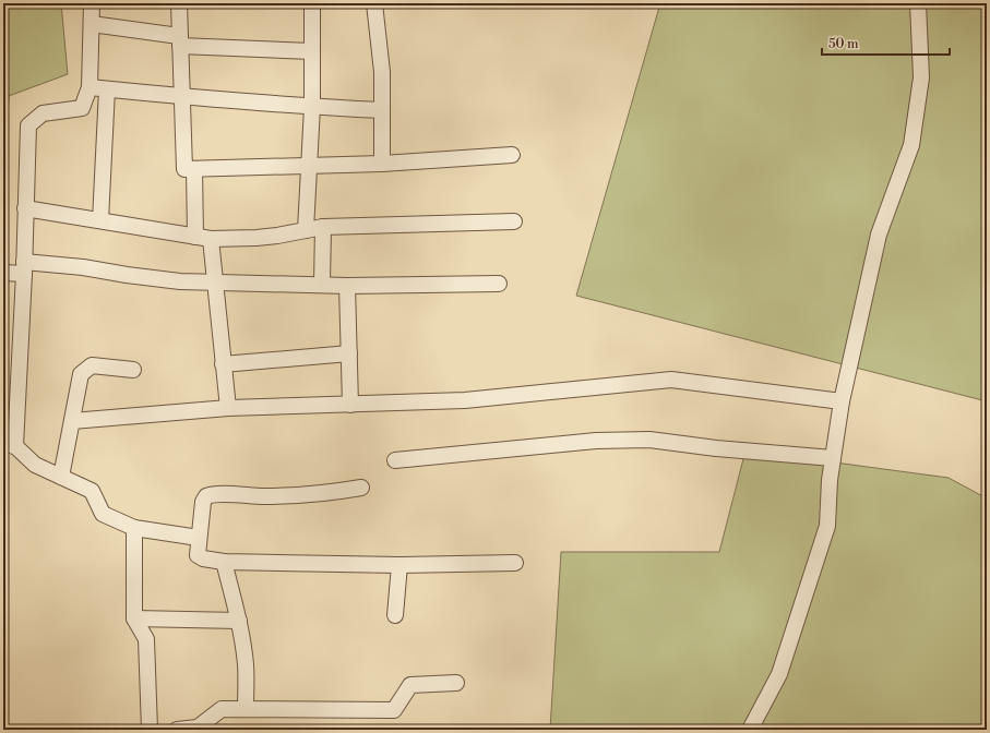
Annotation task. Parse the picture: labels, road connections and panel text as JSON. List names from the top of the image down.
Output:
{
  "scale_bar": "50 m"
}
